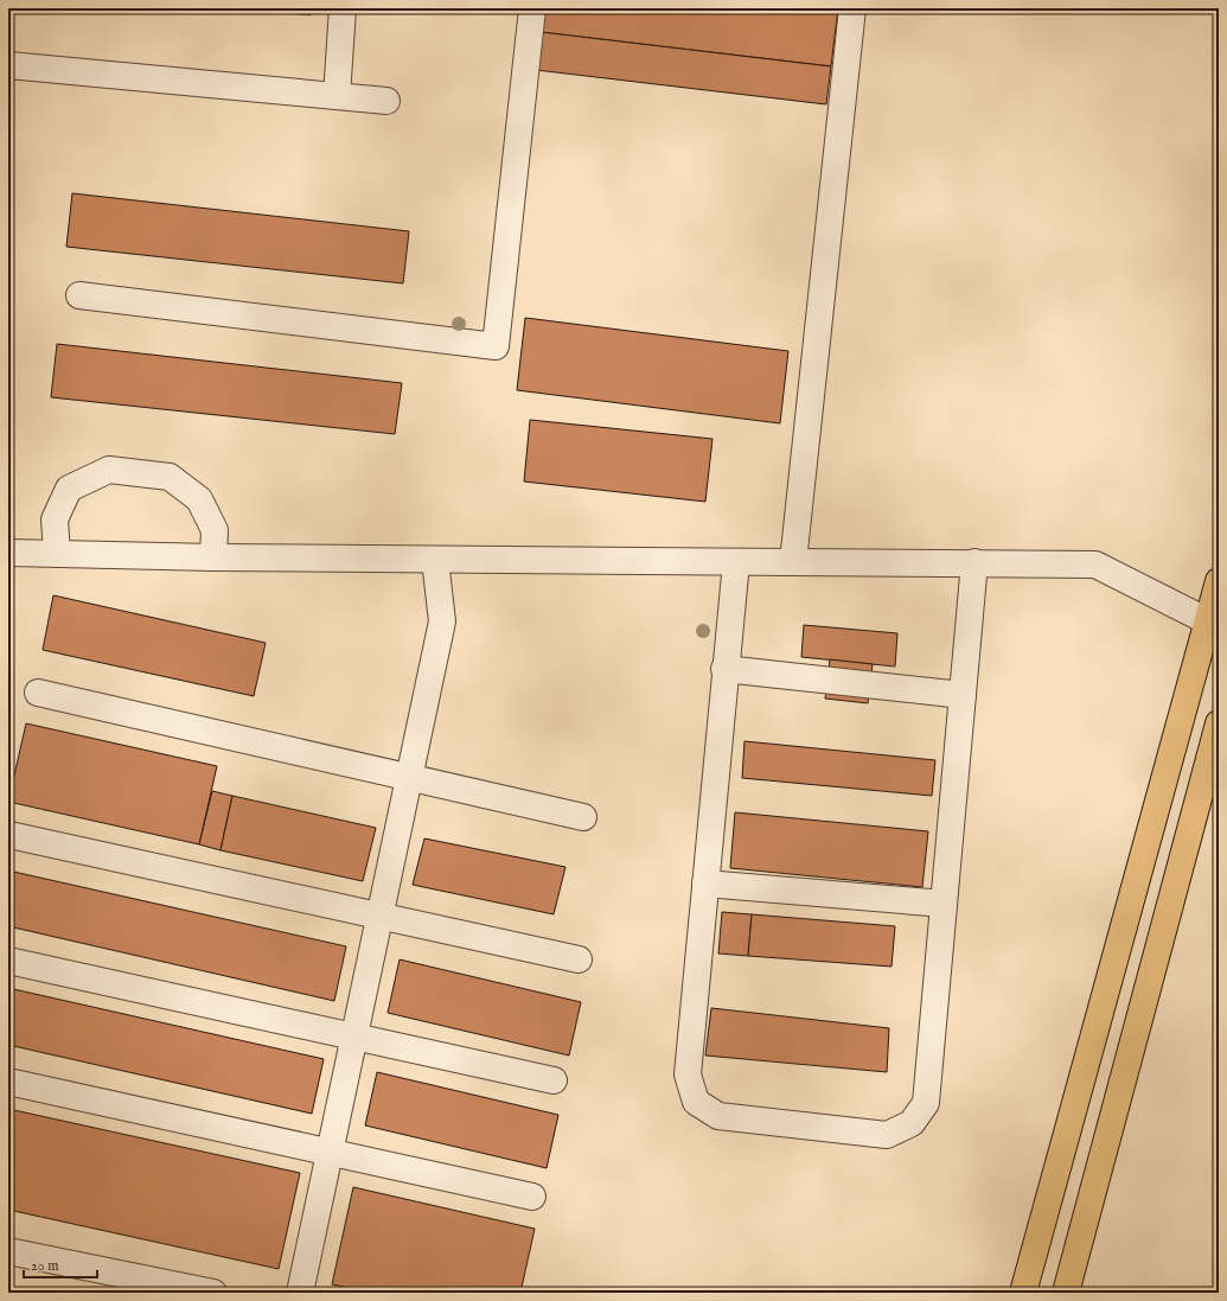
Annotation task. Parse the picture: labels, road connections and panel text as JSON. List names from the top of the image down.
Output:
{
  "scale_bar": "20 m"
}
